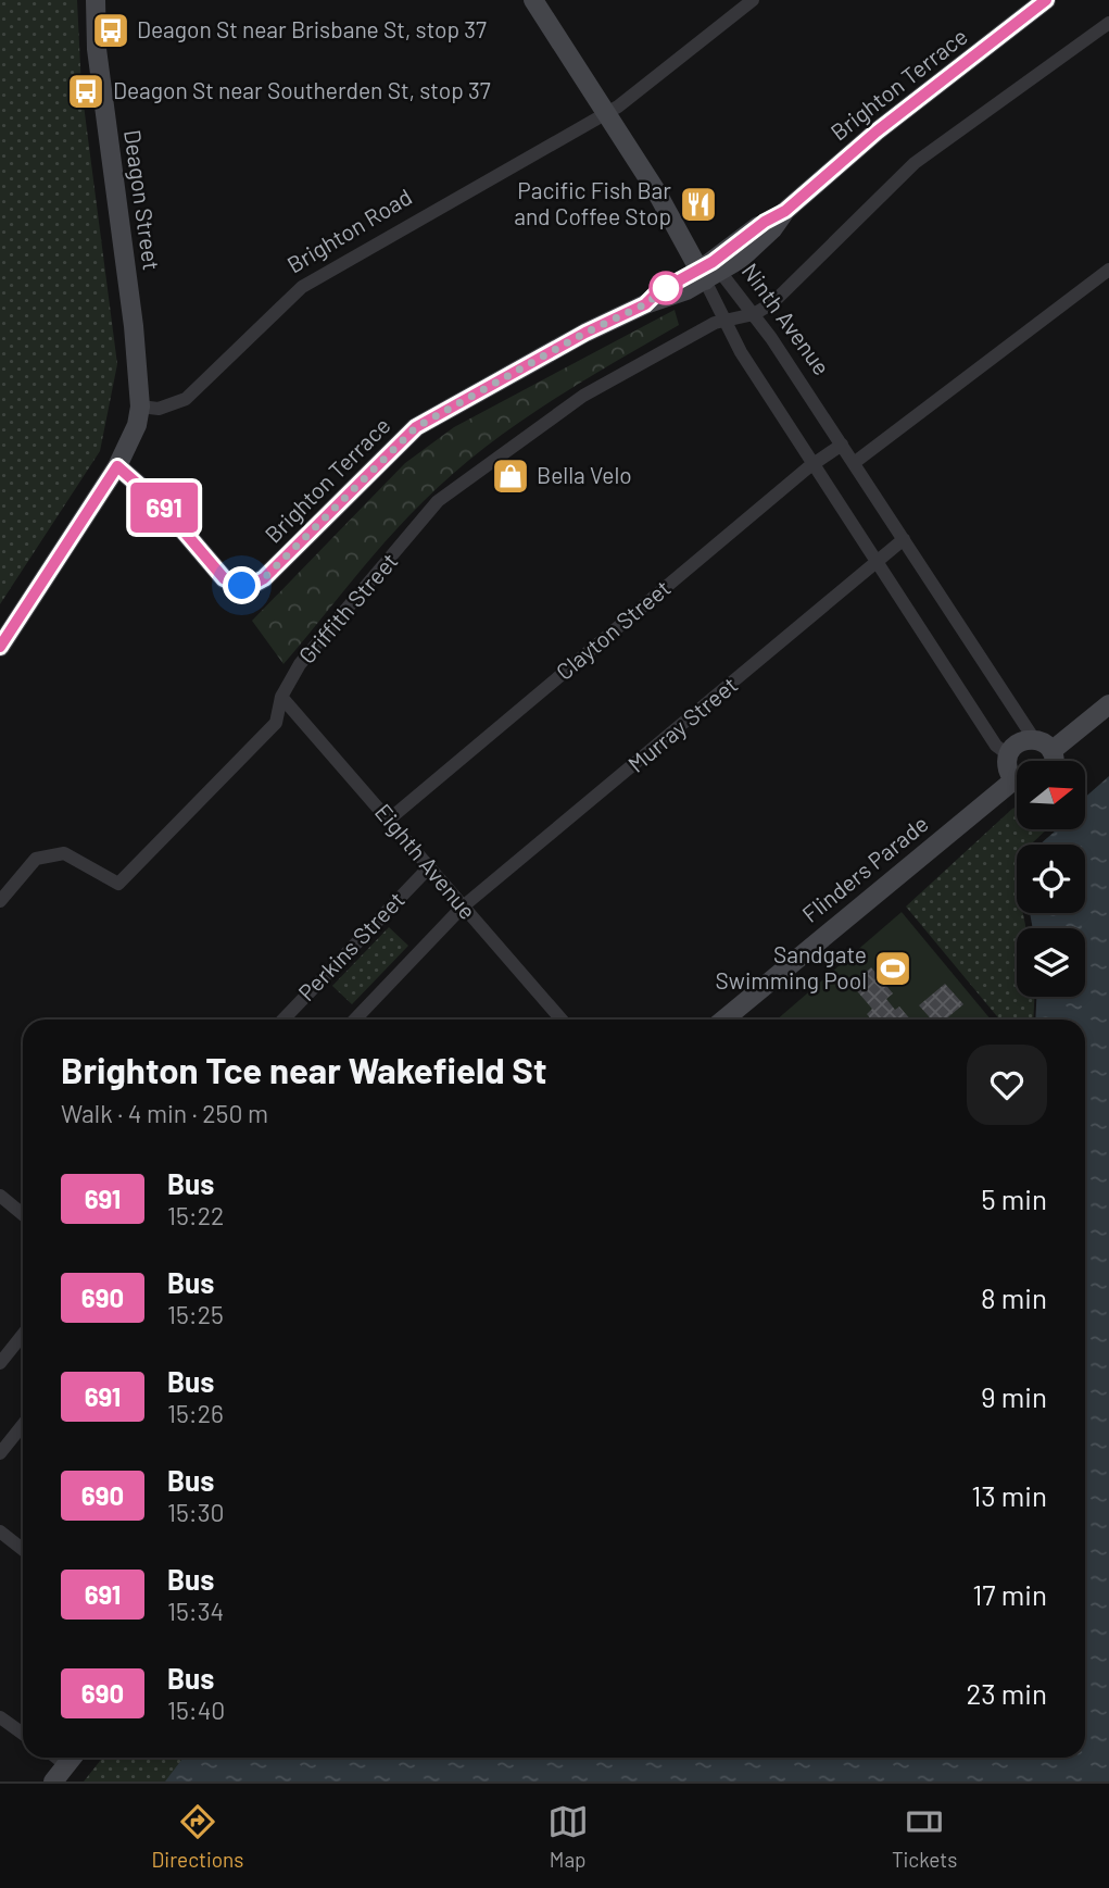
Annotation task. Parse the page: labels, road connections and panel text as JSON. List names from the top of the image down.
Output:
{
  "streets": {
    "main road": [
      "Brighton Terrace",
      "Deagon Street",
      "Ninth Avenue",
      "Flinders Parade"
    ],
    "street": [
      "Brighton Road",
      "Griffith Street",
      "Clayton Street",
      "Murray Street",
      "Eighth Avenue",
      "Perkins Street"
    ]
  },
  "crossings": [
    ["Brighton Terrace", "Ninth Avenue"],
    ["Deagon Street", "Brighton Road"],
    ["Brighton Road", "Ninth Avenue"],
    ["Ninth Avenue", "Griffith Street"],
    ["Ninth Avenue", "Clayton Street"],
    ["Ninth Avenue", "Murray Street"],
    ["Ninth Avenue", "Flinders Parade"],
    ["Griffith Street", "Eighth Avenue"],
    ["Clayton Street", "Eighth Avenue"],
    ["Murray Street", "Eighth Avenue"],
    ["Eighth Avenue", "Perkins Street"]
  ],
  "places": {
    "bus stop": ["Deagon St near Brisbane St, stop 37", "Deagon St near Southerden St, stop 37"],
    "restaurant": ["Pacific Fish Bar and Coffee Stop"],
    "shop": ["Bella Velo"],
    "sports": ["Sandgate Swimming Pool"]
  },
  "lines": ["bus line 691"],
  "north": "right",
  "page": {
    "on_map": "691",
    "heading": ["Brighton Tce near Wakefield St", "Walk · 4 min · 250 m"],
    "list": [
      {
        "mark": "691",
        "name": "Bus",
        "note": "15:22",
        "value": "5 min"
      },
      {
        "mark": "690",
        "name": "Bus",
        "note": "15:25",
        "value": "8 min"
      },
      {
        "mark": "691",
        "name": "Bus",
        "note": "15:26",
        "value": "9 min"
      },
      {
        "mark": "690",
        "name": "Bus",
        "note": "15:30",
        "value": "13 min"
      },
      {
        "mark": "691",
        "name": "Bus",
        "note": "15:34",
        "value": "17 min"
      },
      {
        "mark": "690",
        "name": "Bus",
        "note": "15:40",
        "value": "23 min"
      }
    ],
    "tabs": ["Directions", "Map", "Tickets"]
  }
}
